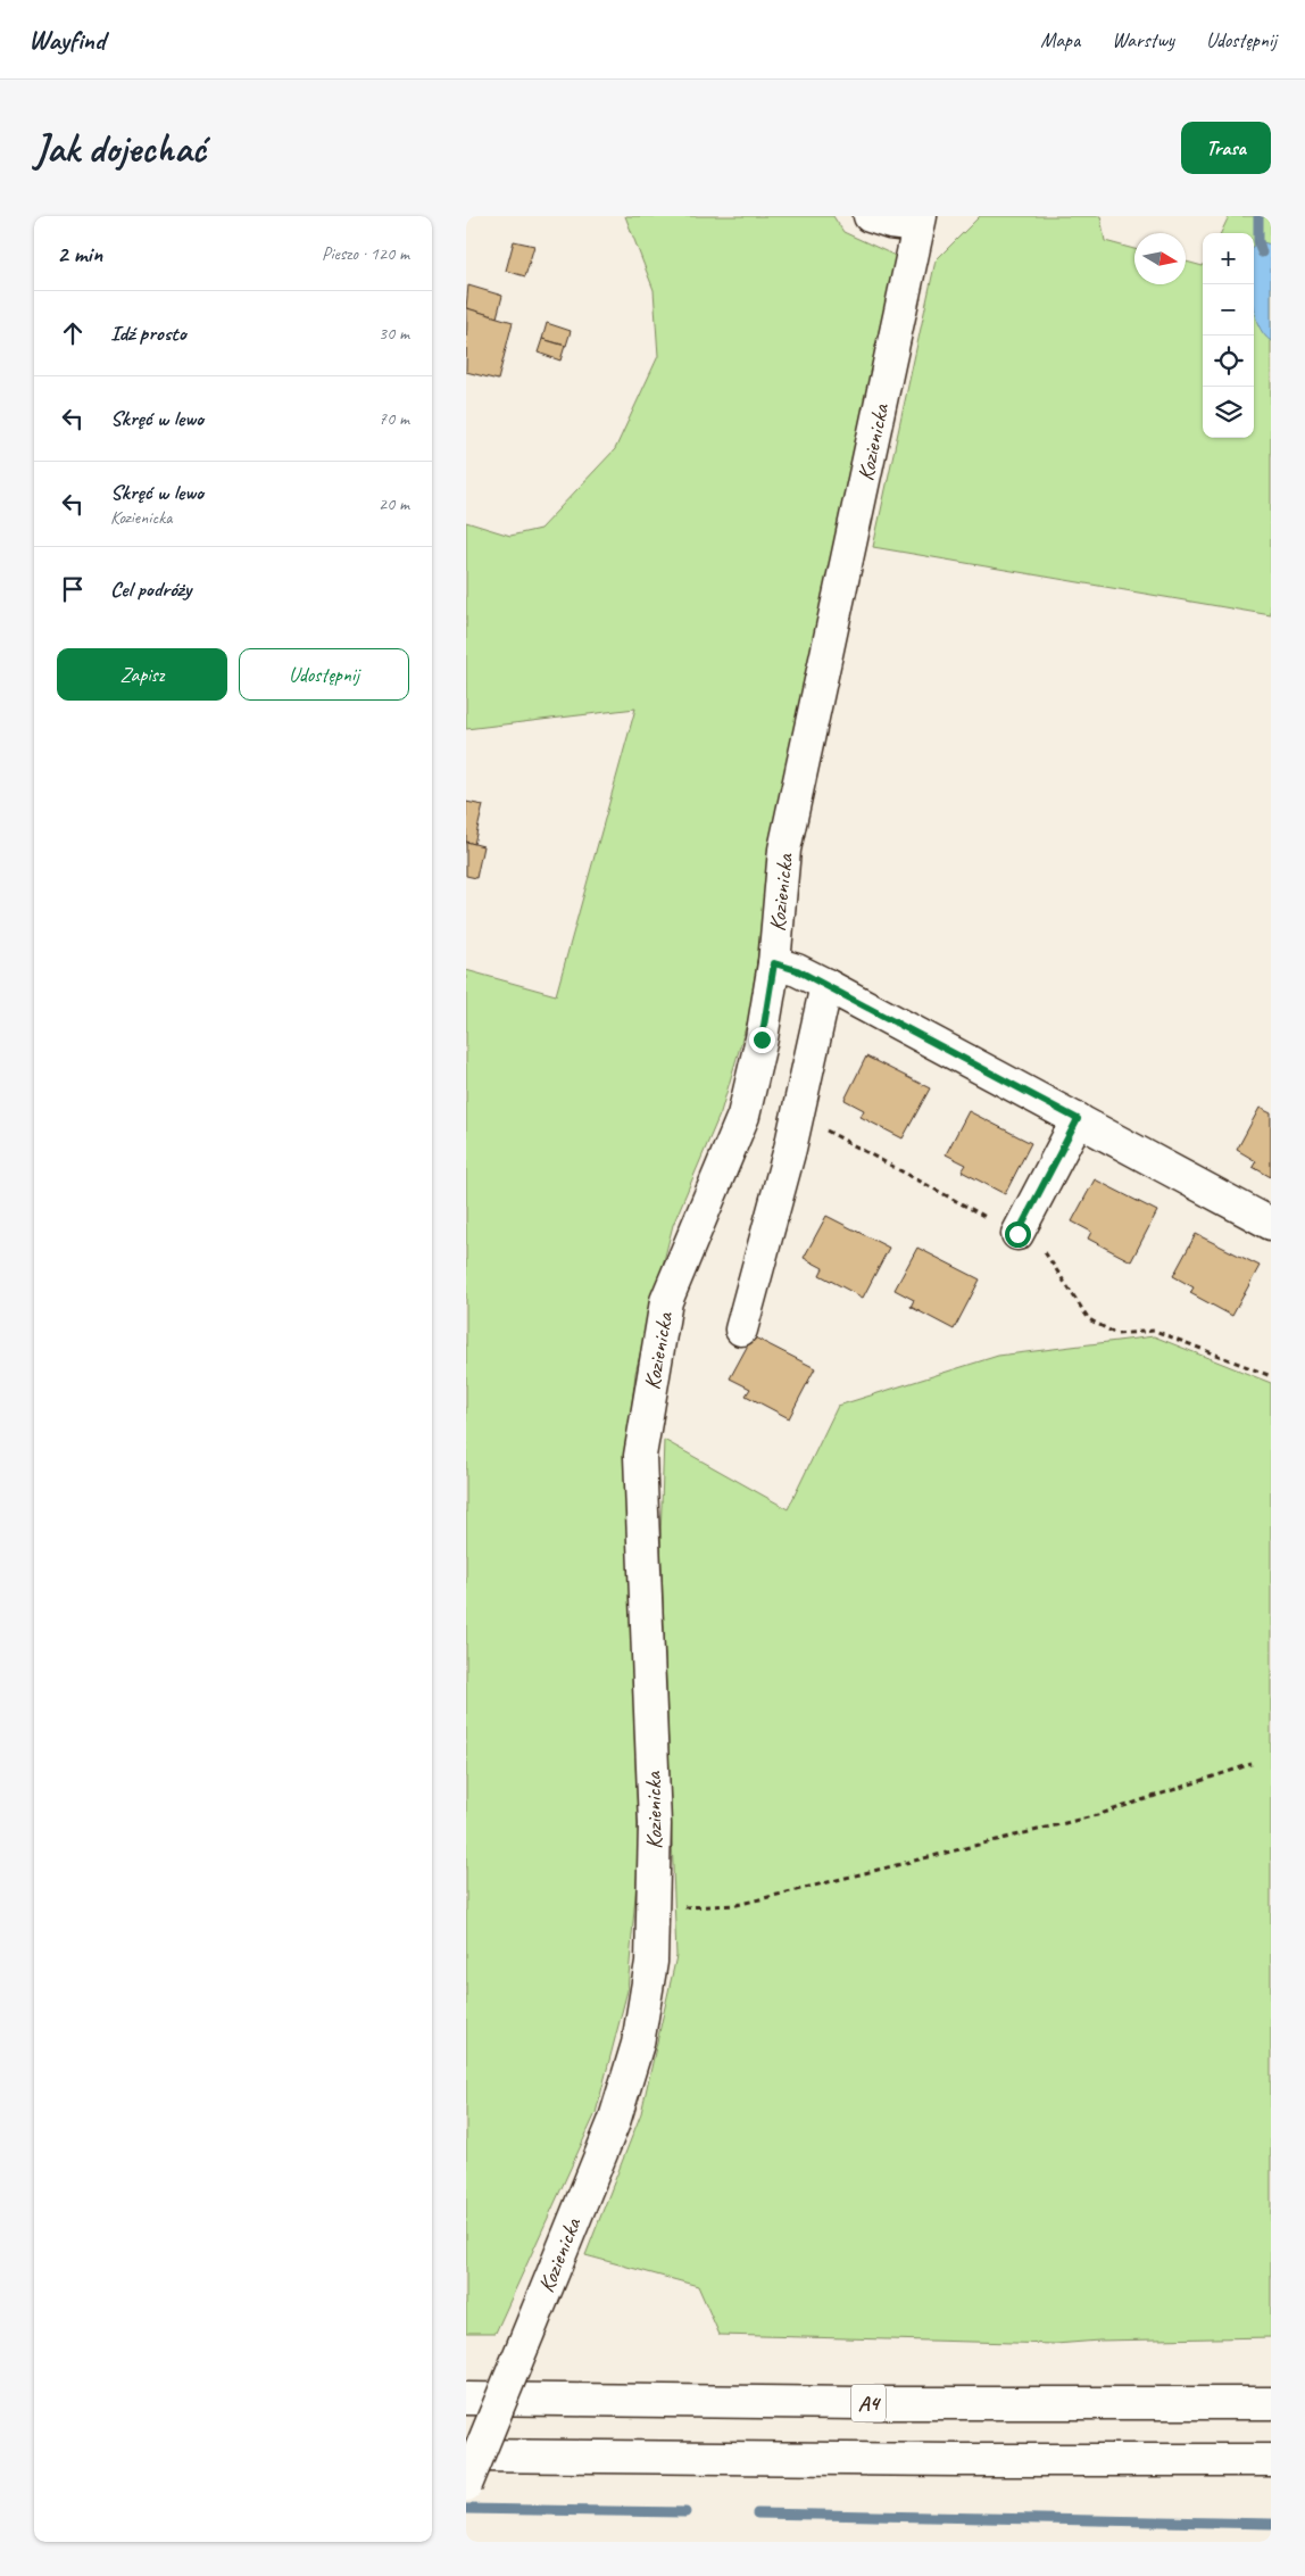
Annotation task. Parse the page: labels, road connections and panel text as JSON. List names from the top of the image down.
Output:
{
  "streets": {
    "main road": ["Kozienicka", "A4"]
  },
  "north": "right",
  "page": {
    "header": "Wayfind",
    "nav": ["Mapa", "Warstwy", "Udostępnij"],
    "buttons": [
      "Trasa",
      ["Zapisz", "Udostępnij"]
    ],
    "title": "Jak dojechać",
    "heading": ["2 min", "Pieszo · 120 m"],
    "map_buttons": ["+", "−"],
    "list": [
      ["Idź prosto", "30 m"],
      ["Skręć w lewo", "70 m"],
      ["Skręć w lewo", "Kozienicka", "20 m"],
      "Cel podróży"
    ]
  }
}
